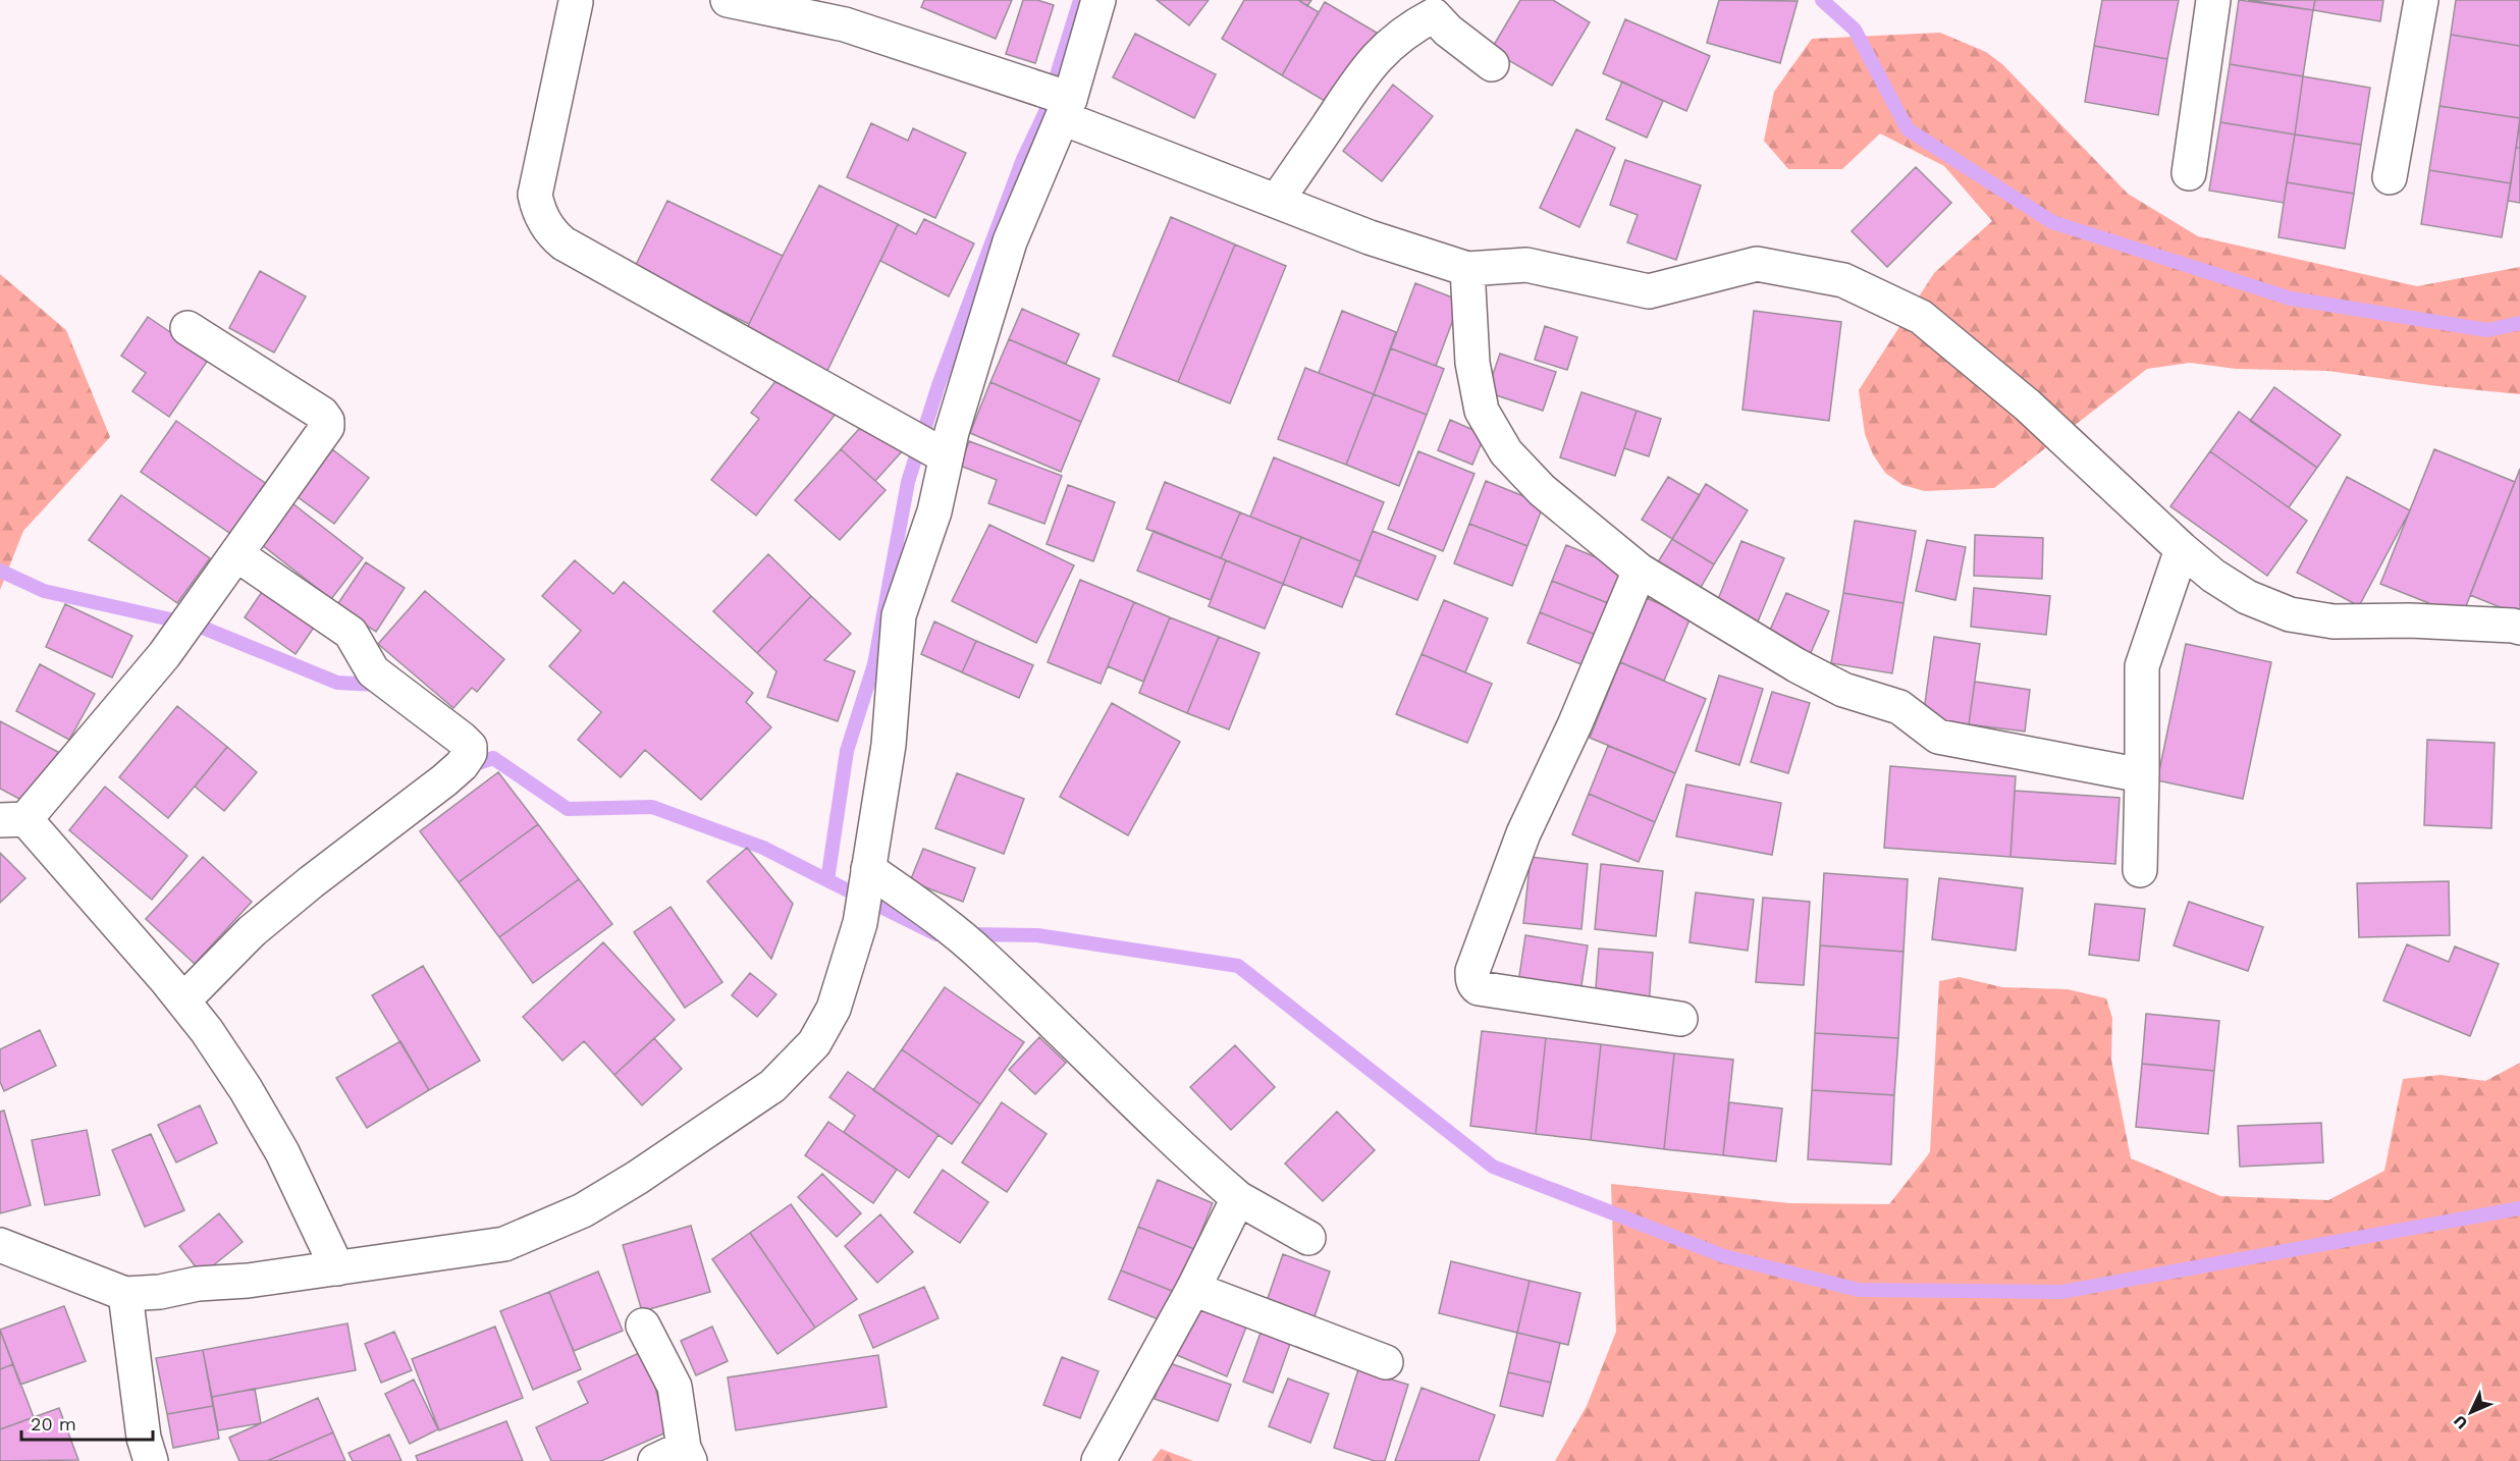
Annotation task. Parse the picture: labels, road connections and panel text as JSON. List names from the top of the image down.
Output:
{
  "scale_bar": "20 m",
  "north": "bottom left"
}
